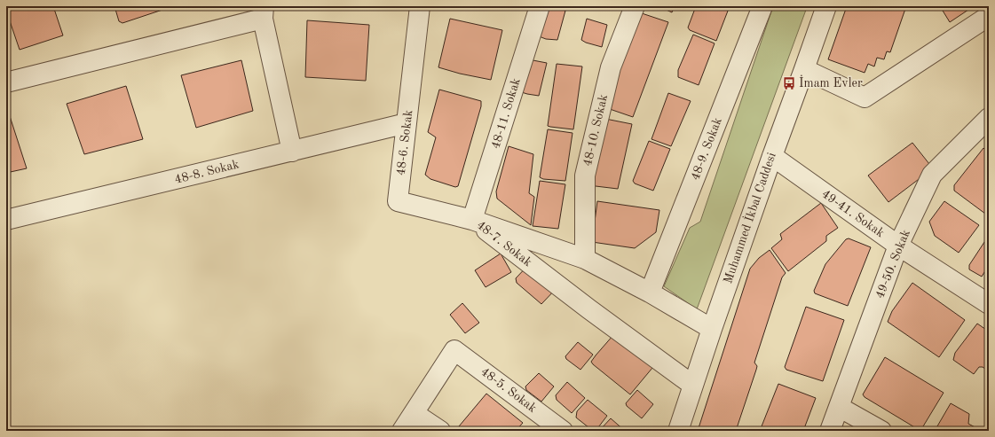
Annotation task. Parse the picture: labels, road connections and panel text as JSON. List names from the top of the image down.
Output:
{
  "streets": {
    "street": [
      "48-11. Sokak",
      "48-10. Sokak",
      "48-6. Sokak",
      "48-9. Sokak",
      "48-8. Sokak",
      "49-41. Sokak",
      "Muhammed İkbal Caddesi",
      "48-7. Sokak",
      "49-50. Sokak",
      "48-5. Sokak"
    ]
  },
  "crossings": [
    ["48-11. Sokak", "48-6. Sokak"],
    ["48-11. Sokak", "48-7. Sokak"],
    ["48-10. Sokak", "48-7. Sokak"],
    ["48-6. Sokak", "48-8. Sokak"],
    ["48-6. Sokak", "48-7. Sokak"],
    ["48-9. Sokak", "48-7. Sokak"],
    ["49-41. Sokak", "Muhammed İkbal Caddesi"],
    ["49-41. Sokak", "49-50. Sokak"],
    ["Muhammed İkbal Caddesi", "48-7. Sokak"]
  ],
  "places": {
    "bus stop": ["İmam Evler"]
  }
}
